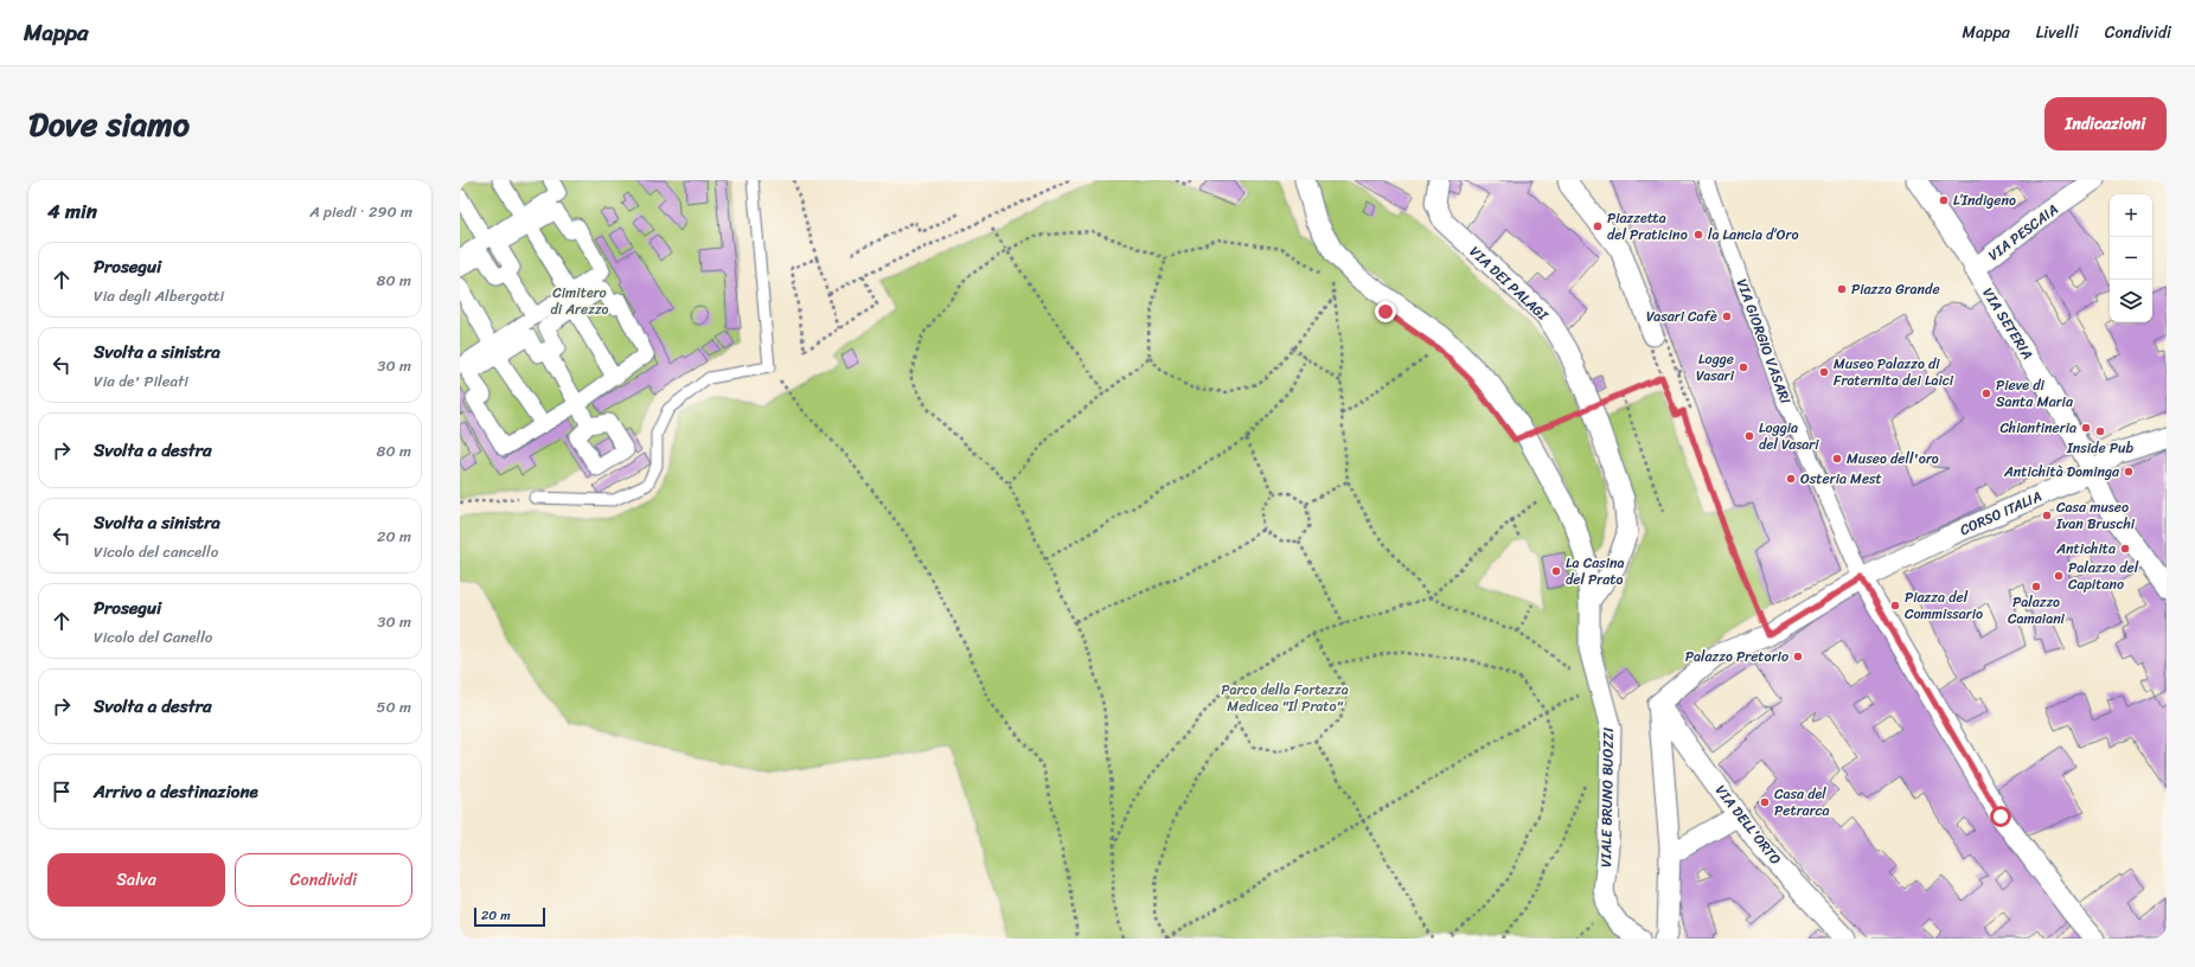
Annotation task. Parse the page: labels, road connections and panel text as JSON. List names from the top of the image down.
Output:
{
  "streets": {
    "street": [
      "VIA PESCAIA",
      "VIA DEI PALAGI",
      "VIA SETERIA",
      "VIA GIORGIO VASARI",
      "CORSO ITALIA",
      "VIALE BRUNO BUOZZI",
      "VIA DELL'ORTO"
    ]
  },
  "crossings": [
    ["VIA PESCAIA", "VIA SETERIA"],
    ["VIA DEI PALAGI", "VIALE BRUNO BUOZZI"],
    ["VIA SETERIA", "CORSO ITALIA"],
    ["VIA GIORGIO VASARI", "CORSO ITALIA"],
    ["CORSO ITALIA", "VIA DELL'ORTO"]
  ],
  "parks": ["Cimitero di Arezzo", "Parco della Fortezza Medicea \"Il Prato\""],
  "places": [
    "L’Indigeno",
    "Piazzetta del Praticino",
    "la Lancia d’Oro",
    "Piazza Grande",
    "Vasari Cafè",
    "Logge Vasari",
    "Museo Palazzo di Fraternita dei Laici",
    "Pieve di Santa Maria",
    "Chiantineria",
    "Inside Pub",
    "Loggia del Vasari",
    "Museo dell'oro",
    "Antichità Dominga",
    "Osteria Mest",
    "Casa museo Ivan Bruschi",
    "Antichita",
    "La Casina del Prato",
    "Palazzo del Capitano",
    "Palazzo Camaiani",
    "Piazza del Commissario",
    "Palazzo Pretorio",
    "Casa del Petrarca"
  ],
  "scale_bar": "20 m",
  "page": {
    "header": "Mappa",
    "nav": ["Mappa", "Livelli", "Condividi"],
    "title": "Dove siamo",
    "buttons": [
      "Indicazioni",
      ["Salva", "Condividi"]
    ],
    "heading": ["4 min", "A piedi · 290 m"],
    "map_buttons": ["+", "−"],
    "list": [
      ["Prosegui", "Via degli Albergotti", "80 m"],
      ["Svolta a sinistra", "Via de' Pileati", "30 m"],
      ["Svolta a destra", "80 m"],
      ["Svolta a sinistra", "Vicolo del cancello", "20 m"],
      ["Prosegui", "Vicolo del Canello", "30 m"],
      ["Svolta a destra", "50 m"],
      "Arrivo a destinazione"
    ],
    "scale": "20 m"
  }
}
